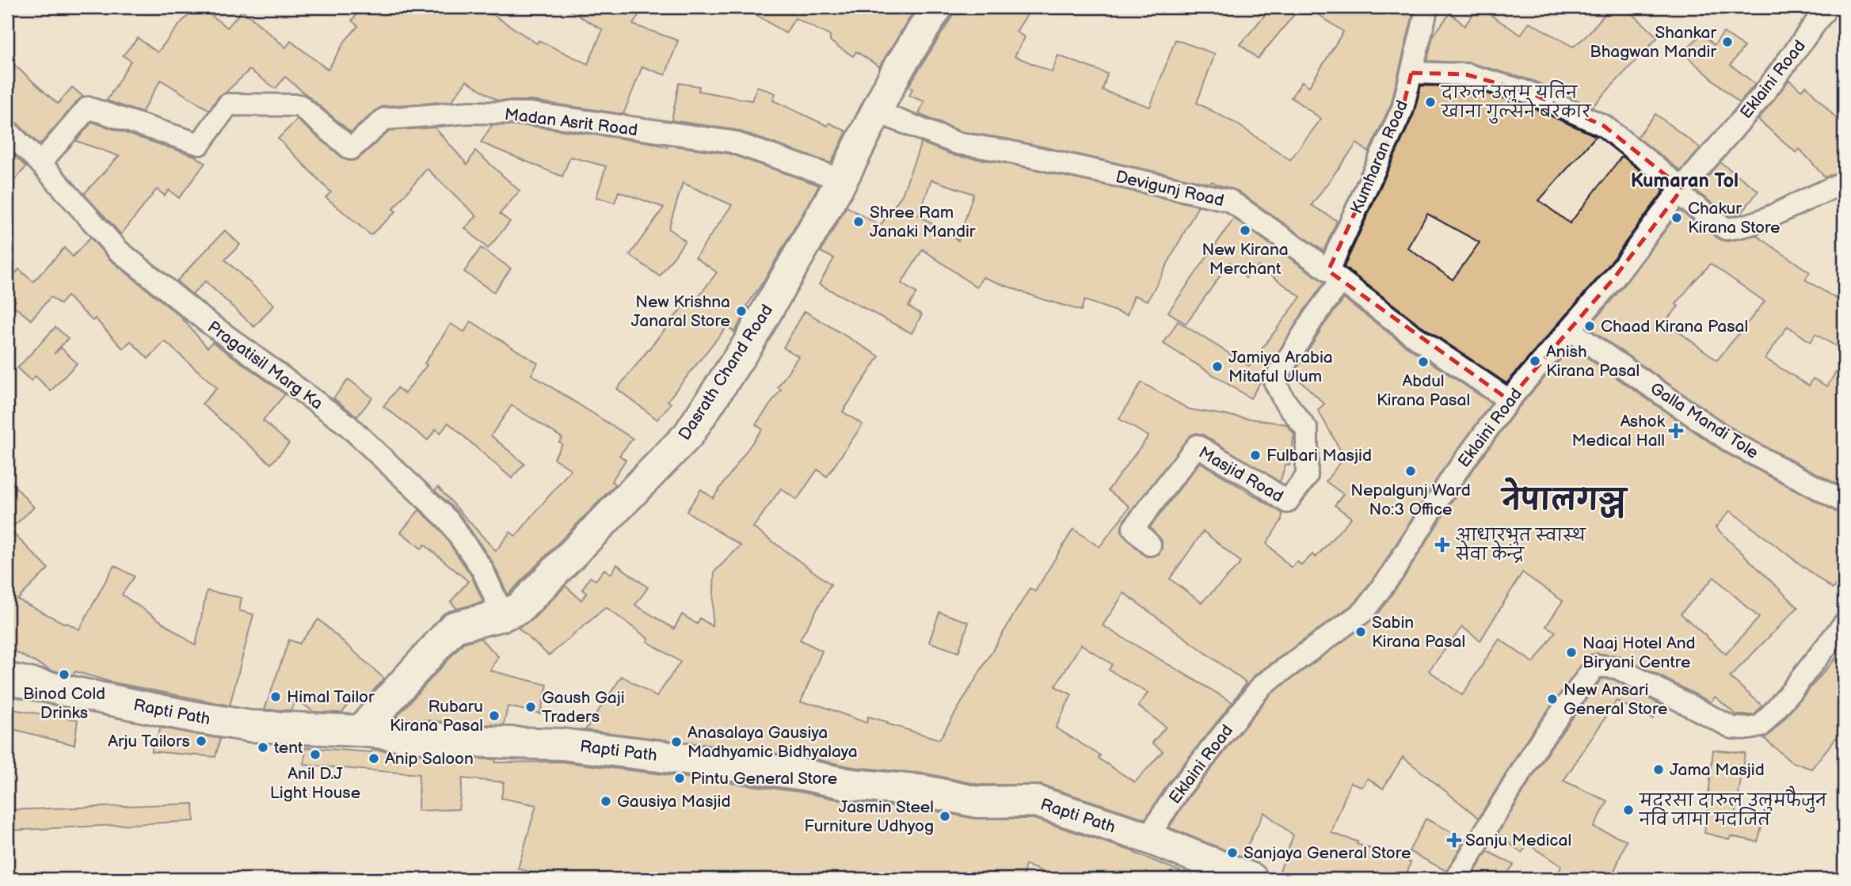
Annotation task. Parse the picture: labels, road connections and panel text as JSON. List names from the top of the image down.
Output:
{
  "streets": {
    "main road": ["Dasrath Chand Road", "Rapti Path"],
    "street": [
      "Eklaini Road",
      "Madan Asrit Road",
      "Kumharan Road",
      "Devigunj Road",
      "Pragatisil Marg Ka",
      "Galla Mandi Tole",
      "Masjid Road"
    ]
  },
  "crossings": [
    ["Eklaini Road", "Devigunj Road"],
    ["Eklaini Road", "Galla Mandi Tole"],
    ["Eklaini Road", "Rapti Path"],
    ["Madan Asrit Road", "Pragatisil Marg Ka"],
    ["Madan Asrit Road", "Dasrath Chand Road"],
    ["Kumharan Road", "Devigunj Road"],
    ["Kumharan Road", "Masjid Road"],
    ["Devigunj Road", "Dasrath Chand Road"],
    ["Devigunj Road", "Masjid Road"],
    ["Pragatisil Marg Ka", "Dasrath Chand Road"],
    ["Dasrath Chand Road", "Rapti Path"]
  ],
  "districts": ["Kumaran Tol", "नेपालगञ्ज"],
  "places": {
    "other": [
      "Shankar Bhagwan Mandir",
      "दारुल उलुम यतिन खाना गुल्सने बरकार",
      "Chakur Kirana Store",
      "Shree Ram Janaki Mandir",
      "New Kirana Merchant",
      "New Krishna Janaral Store",
      "Chaad Kirana Pasal",
      "Anish Kirana Pasal",
      "Abdul Kirana Pasal",
      "Jamiya Arabia Mitaful Ulum",
      "Fulbari Masjid",
      "Nepalgunj Ward No:3 Office",
      "Sabin Kirana Pasal",
      "Naaj Hotel And Biryani Centre",
      "Binod Cold Drinks",
      "Himal Tailor",
      "New Ansari General Store",
      "Gaush Gaji Traders",
      "Rubaru Kirana Pasal",
      "Arju Tailors",
      "Anasalaya Gausiya Madhyamic Bidhyalaya",
      "tent",
      "Anil D.J Light House",
      "Anip Saloon",
      "Jama Masjid",
      "Pintu General Store",
      "Gausiya Masjid",
      "मदरसा दारुल उलुमफैजुन नवि जामा मदजित",
      "Jasmin Steel Furniture Udhyog",
      "Sanjaya General Store"
    ],
    "health": ["Ashok Medical Hall", "आधारभुत स्वास्थ सेवा केन्द्र", "Sanju Medical"]
  }
}
